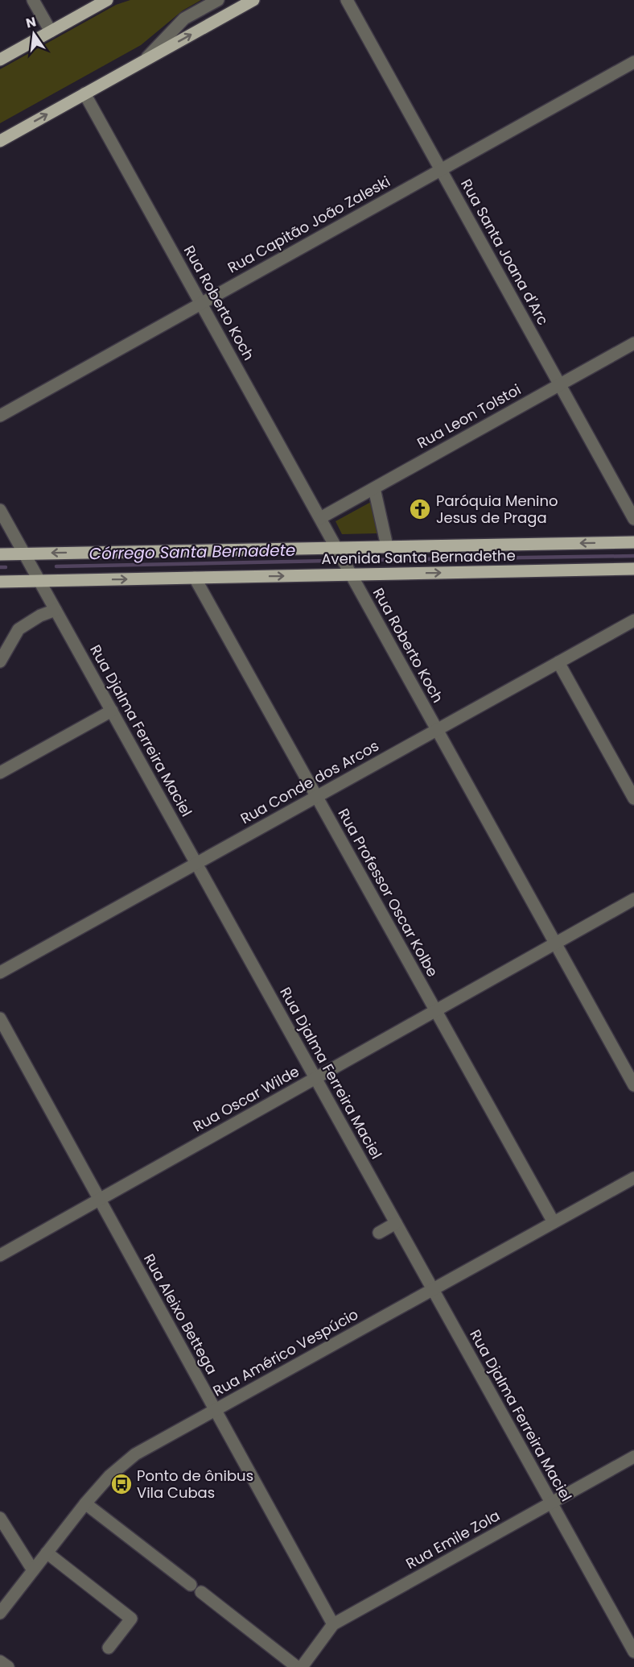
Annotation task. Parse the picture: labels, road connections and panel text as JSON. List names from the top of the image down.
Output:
{
  "streets": {
    "main road": ["Avenida Santa Bernadethe"],
    "street": [
      "Rua Capitão João Zaleski",
      "Rua Santa Joana d'Arc",
      "Rua Roberto Koch",
      "Rua Leon Tolstoi",
      "Rua Djalma Ferreira Maciel",
      "Rua Conde dos Arcos",
      "Rua Professor Oscar Kolbe",
      "Rua Oscar Wilde",
      "Rua Aleixo Bettega",
      "Rua Américo Vespúcio",
      "Rua Emile Zola"
    ]
  },
  "crossings": [
    ["Rua Capitão João Zaleski", "Rua Santa Joana d'Arc"],
    ["Rua Capitão João Zaleski", "Rua Roberto Koch"],
    ["Rua Santa Joana d'Arc", "Rua Leon Tolstoi"],
    ["Rua Roberto Koch", "Rua Leon Tolstoi"],
    ["Rua Roberto Koch", "Avenida Santa Bernadethe"],
    ["Rua Roberto Koch", "Rua Conde dos Arcos"],
    ["Rua Roberto Koch", "Rua Oscar Wilde"],
    ["Avenida Santa Bernadethe", "Rua Djalma Ferreira Maciel"],
    ["Avenida Santa Bernadethe", "Rua Professor Oscar Kolbe"],
    ["Rua Djalma Ferreira Maciel", "Rua Conde dos Arcos"],
    ["Rua Djalma Ferreira Maciel", "Rua Oscar Wilde"],
    ["Rua Djalma Ferreira Maciel", "Rua Américo Vespúcio"],
    ["Rua Djalma Ferreira Maciel", "Rua Emile Zola"],
    ["Rua Conde dos Arcos", "Rua Professor Oscar Kolbe"],
    ["Rua Professor Oscar Kolbe", "Rua Oscar Wilde"],
    ["Rua Professor Oscar Kolbe", "Rua Américo Vespúcio"],
    ["Rua Oscar Wilde", "Rua Aleixo Bettega"],
    ["Rua Aleixo Bettega", "Rua Américo Vespúcio"],
    ["Rua Aleixo Bettega", "Rua Emile Zola"]
  ],
  "water": ["Córrego Santa Bernadete"],
  "places": {
    "church": ["Paróquia Menino Jesus de Praga"],
    "bus stop": ["Ponto de ônibus Vila Cubas"]
  },
  "north": "top"
}
